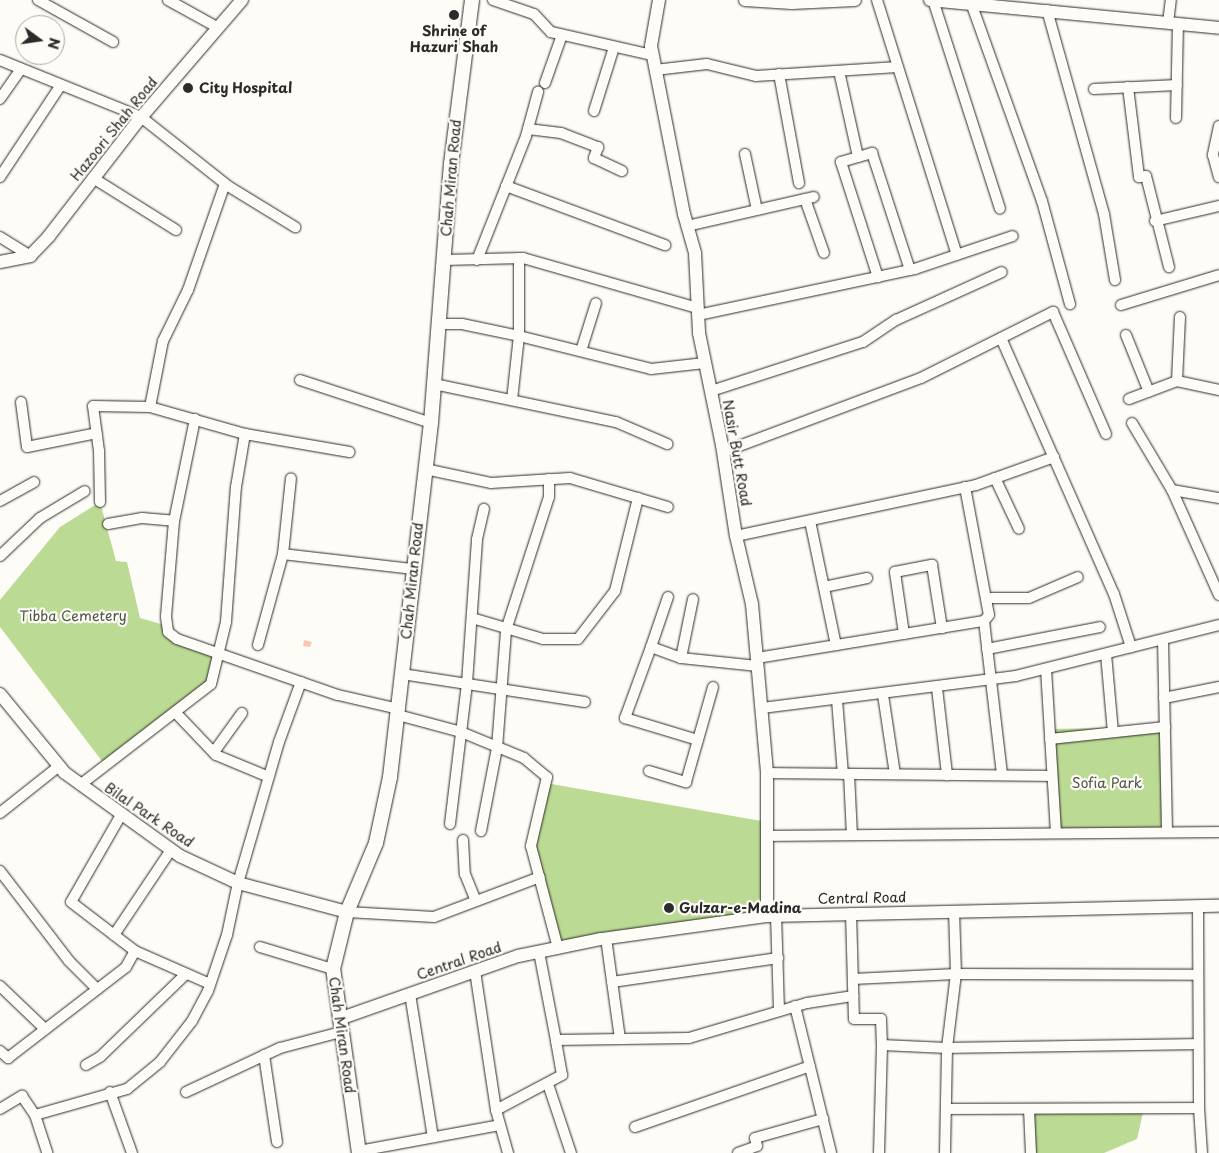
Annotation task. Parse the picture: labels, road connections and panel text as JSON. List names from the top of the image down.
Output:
{
  "streets": {
    "main road": ["Chah Miran Road"],
    "street": [
      "Hazoori Shah Road",
      "Nasir Butt Road",
      "Bilal Park Road",
      "Central Road"
    ]
  },
  "crossings": [
    ["Chah Miran Road", "Bilal Park Road"],
    ["Chah Miran Road", "Central Road"],
    ["Nasir Butt Road", "Central Road"]
  ],
  "parks": ["Tibba Cemetery", "Sofia Park"],
  "places": ["Shrine of Hazuri Shah", "City Hospital", "Gulzar-e-Madina"],
  "north": "right"
}
